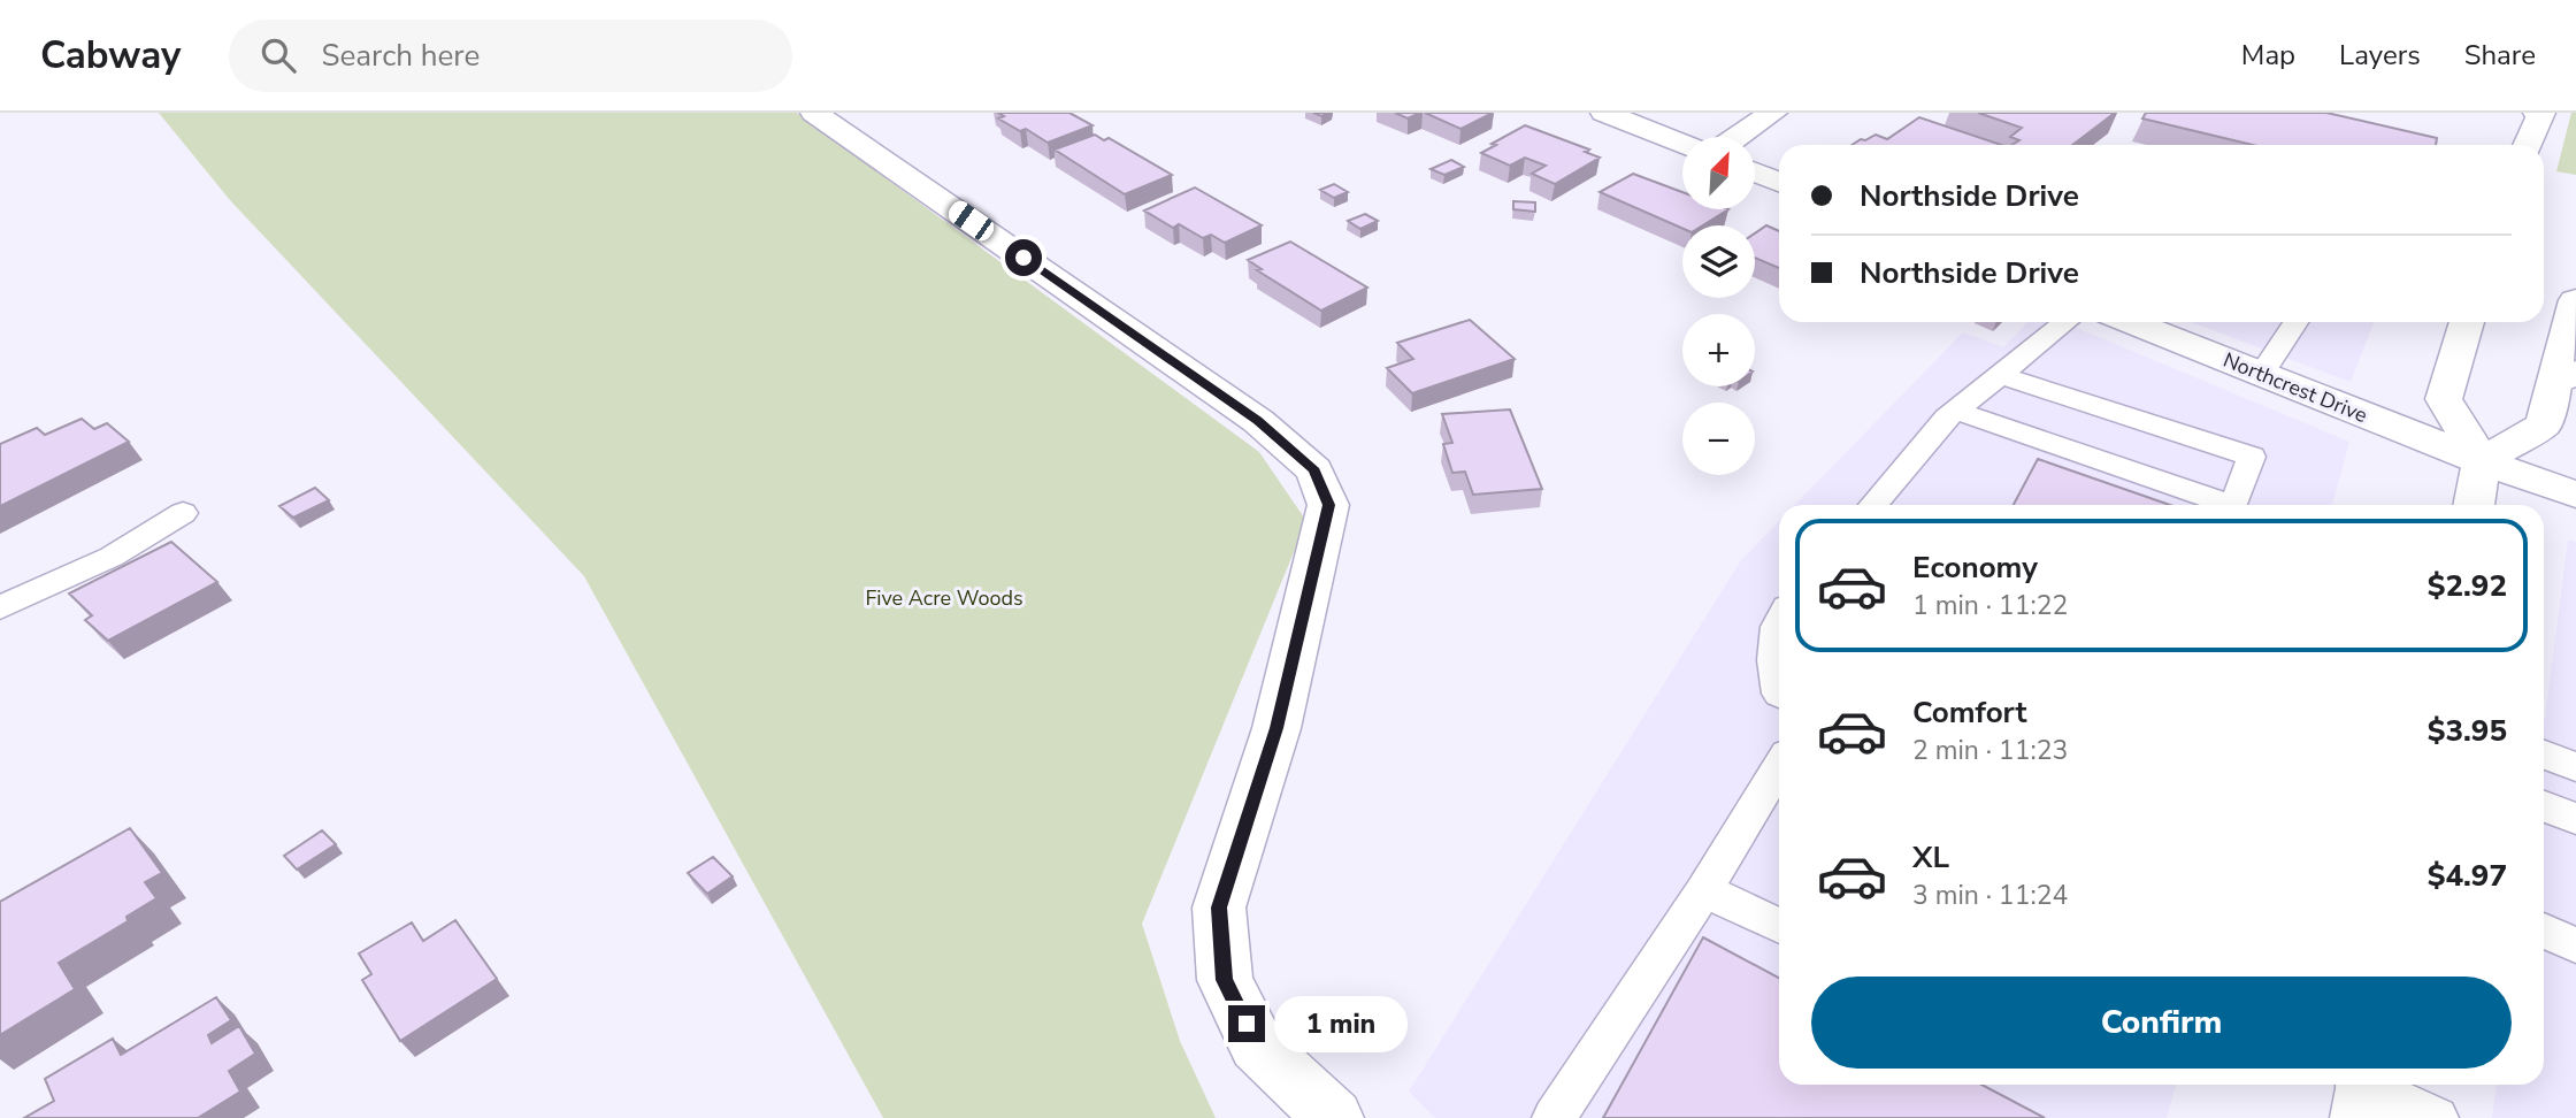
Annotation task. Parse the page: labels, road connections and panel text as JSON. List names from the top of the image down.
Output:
{
  "streets": {
    "street": ["Northcrest Drive"]
  },
  "parks": ["Five Acre Woods"],
  "north": "top right",
  "page": {
    "header": "Cabway",
    "search": "Search here",
    "nav": ["Map", "Layers", "Share"],
    "map_buttons": ["+", "−"],
    "banner": ["Northside Drive", "Northside Drive"],
    "list": [
      {
        "name": "Economy",
        "note": "1 min · 11:22",
        "value": "$2.92"
      },
      {
        "name": "Comfort",
        "note": "2 min · 11:23",
        "value": "$3.95"
      },
      {
        "name": "XL",
        "note": "3 min · 11:24",
        "value": "$4.97"
      }
    ],
    "buttons": "Confirm",
    "bubble": "1 min"
  }
}
